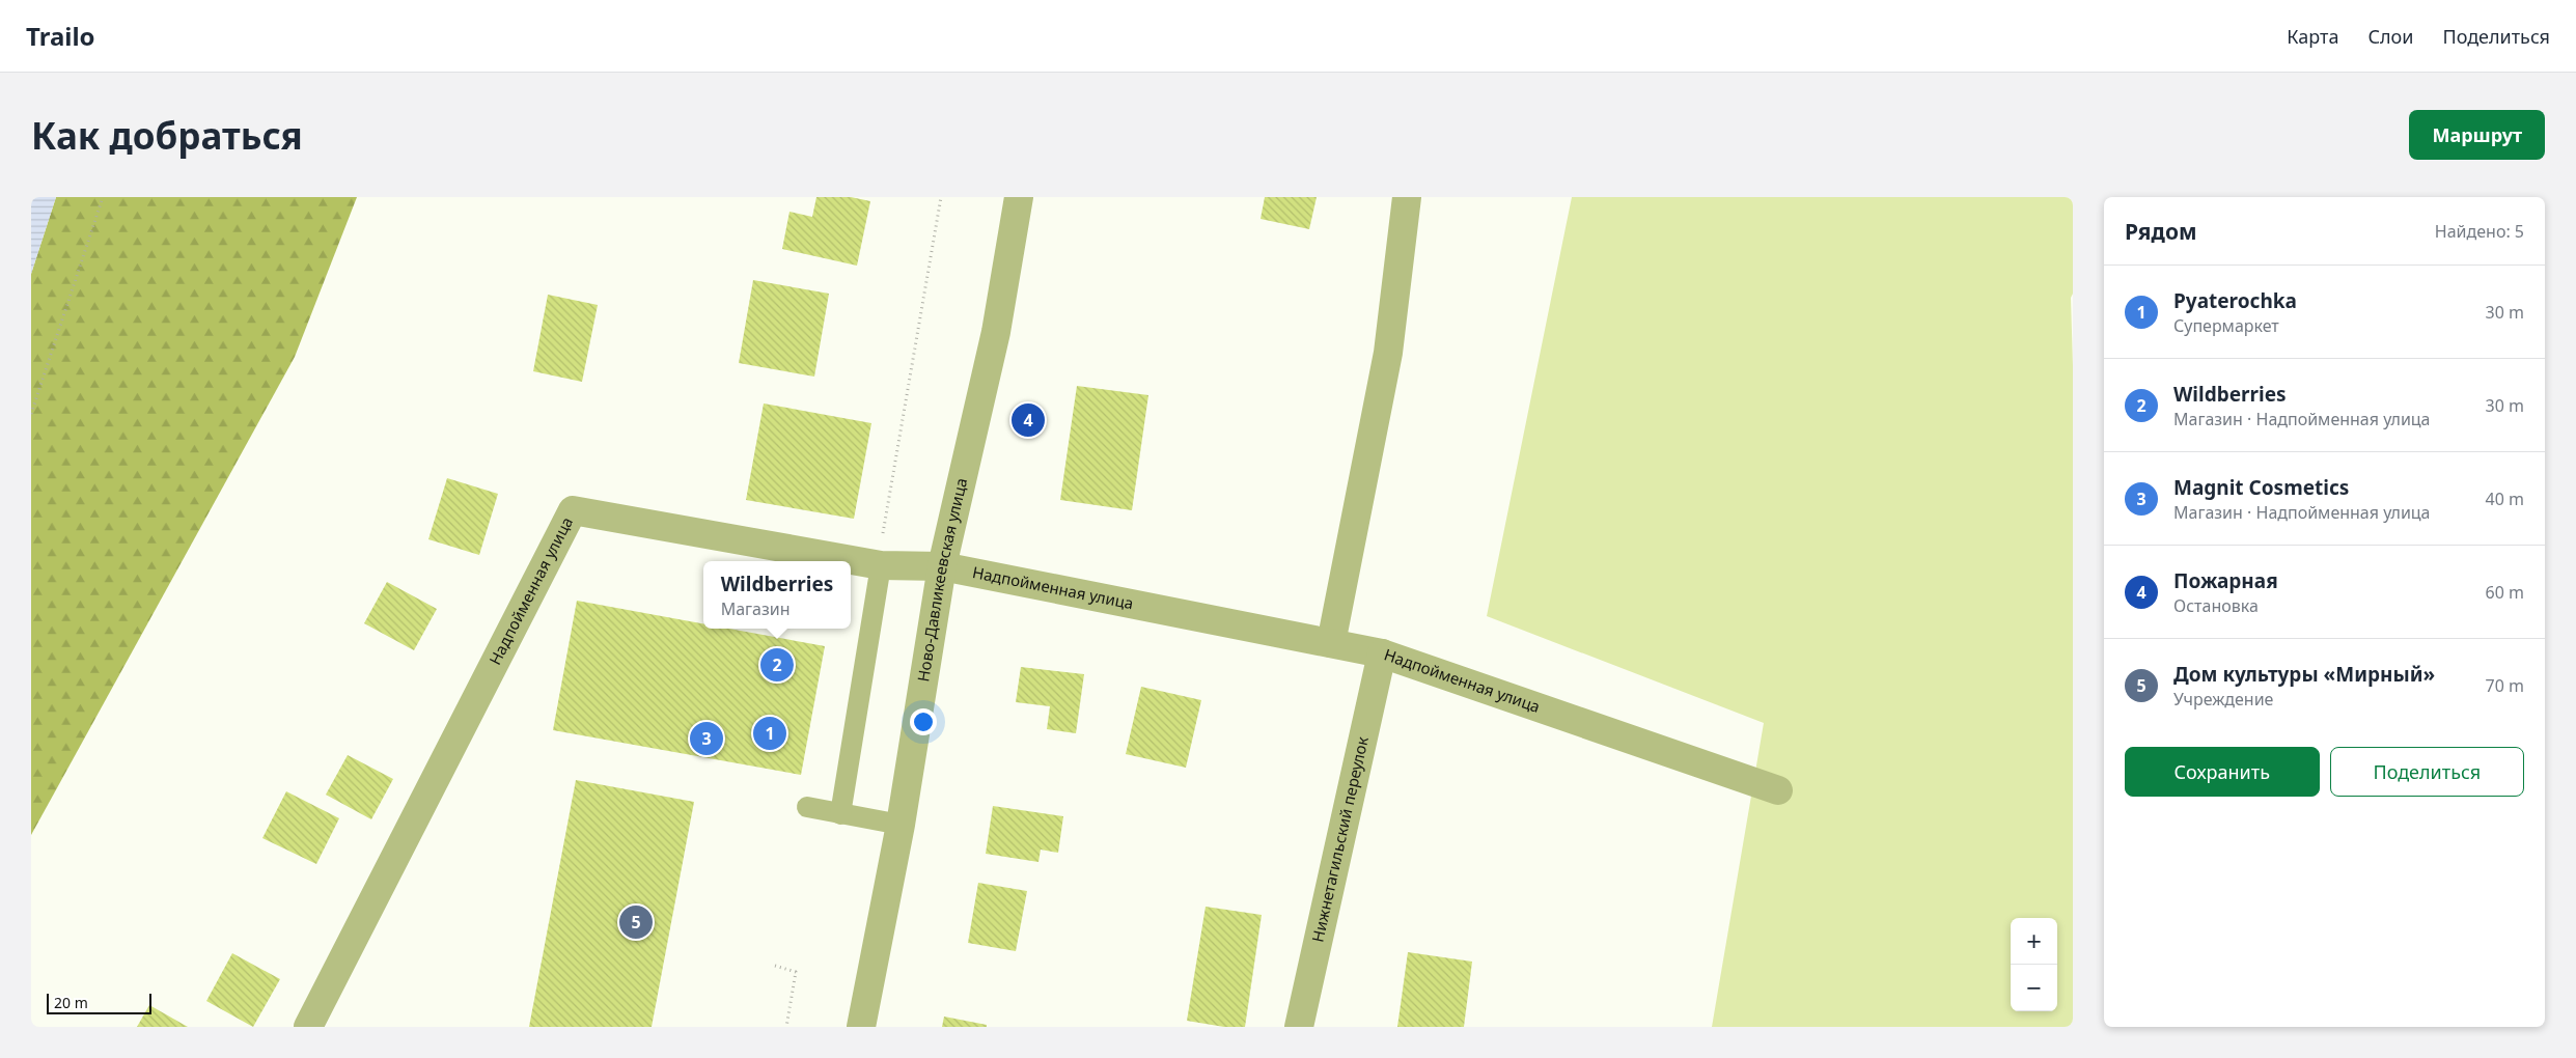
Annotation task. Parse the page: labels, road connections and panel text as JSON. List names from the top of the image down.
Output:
{
  "streets": {
    "street": ["Ново-Давликеевская улица", "Надпойменная улица", "Нижнетагильский переулок"]
  },
  "crossings": [
    ["Ново-Давликеевская улица", "Надпойменная улица"],
    ["Надпойменная улица", "Нижнетагильский переулок"]
  ],
  "scale_bar": "20 m",
  "page": {
    "header": "Trailo",
    "nav": ["Карта", "Слои", "Поделиться"],
    "buttons": [
      "Маршрут",
      ["Сохранить", "Поделиться"]
    ],
    "title": "Как добраться",
    "heading": ["Рядом", "Найдено: 5"],
    "list": [
      {
        "mark": "1",
        "name": "Pyaterochka",
        "note": "Супермаркет",
        "value": "30 m"
      },
      {
        "mark": "2",
        "name": "Wildberries",
        "note": "Магазин · Надпойменная улица",
        "value": "30 m"
      },
      {
        "mark": "3",
        "name": "Magnit Cosmetics",
        "note": "Магазин · Надпойменная улица",
        "value": "40 m"
      },
      {
        "mark": "4",
        "name": "Пожарная",
        "note": "Остановка",
        "value": "60 m"
      },
      {
        "mark": "5",
        "name": "Дом культуры «Мирный»",
        "note": "Учреждение",
        "value": "70 m"
      }
    ],
    "pins": [
      "4",
      "2",
      "1",
      "3",
      "5"
    ],
    "popup": ["Wildberries", "Магазин"],
    "map_buttons": ["+", "−"],
    "scale": "20 m"
  }
}
